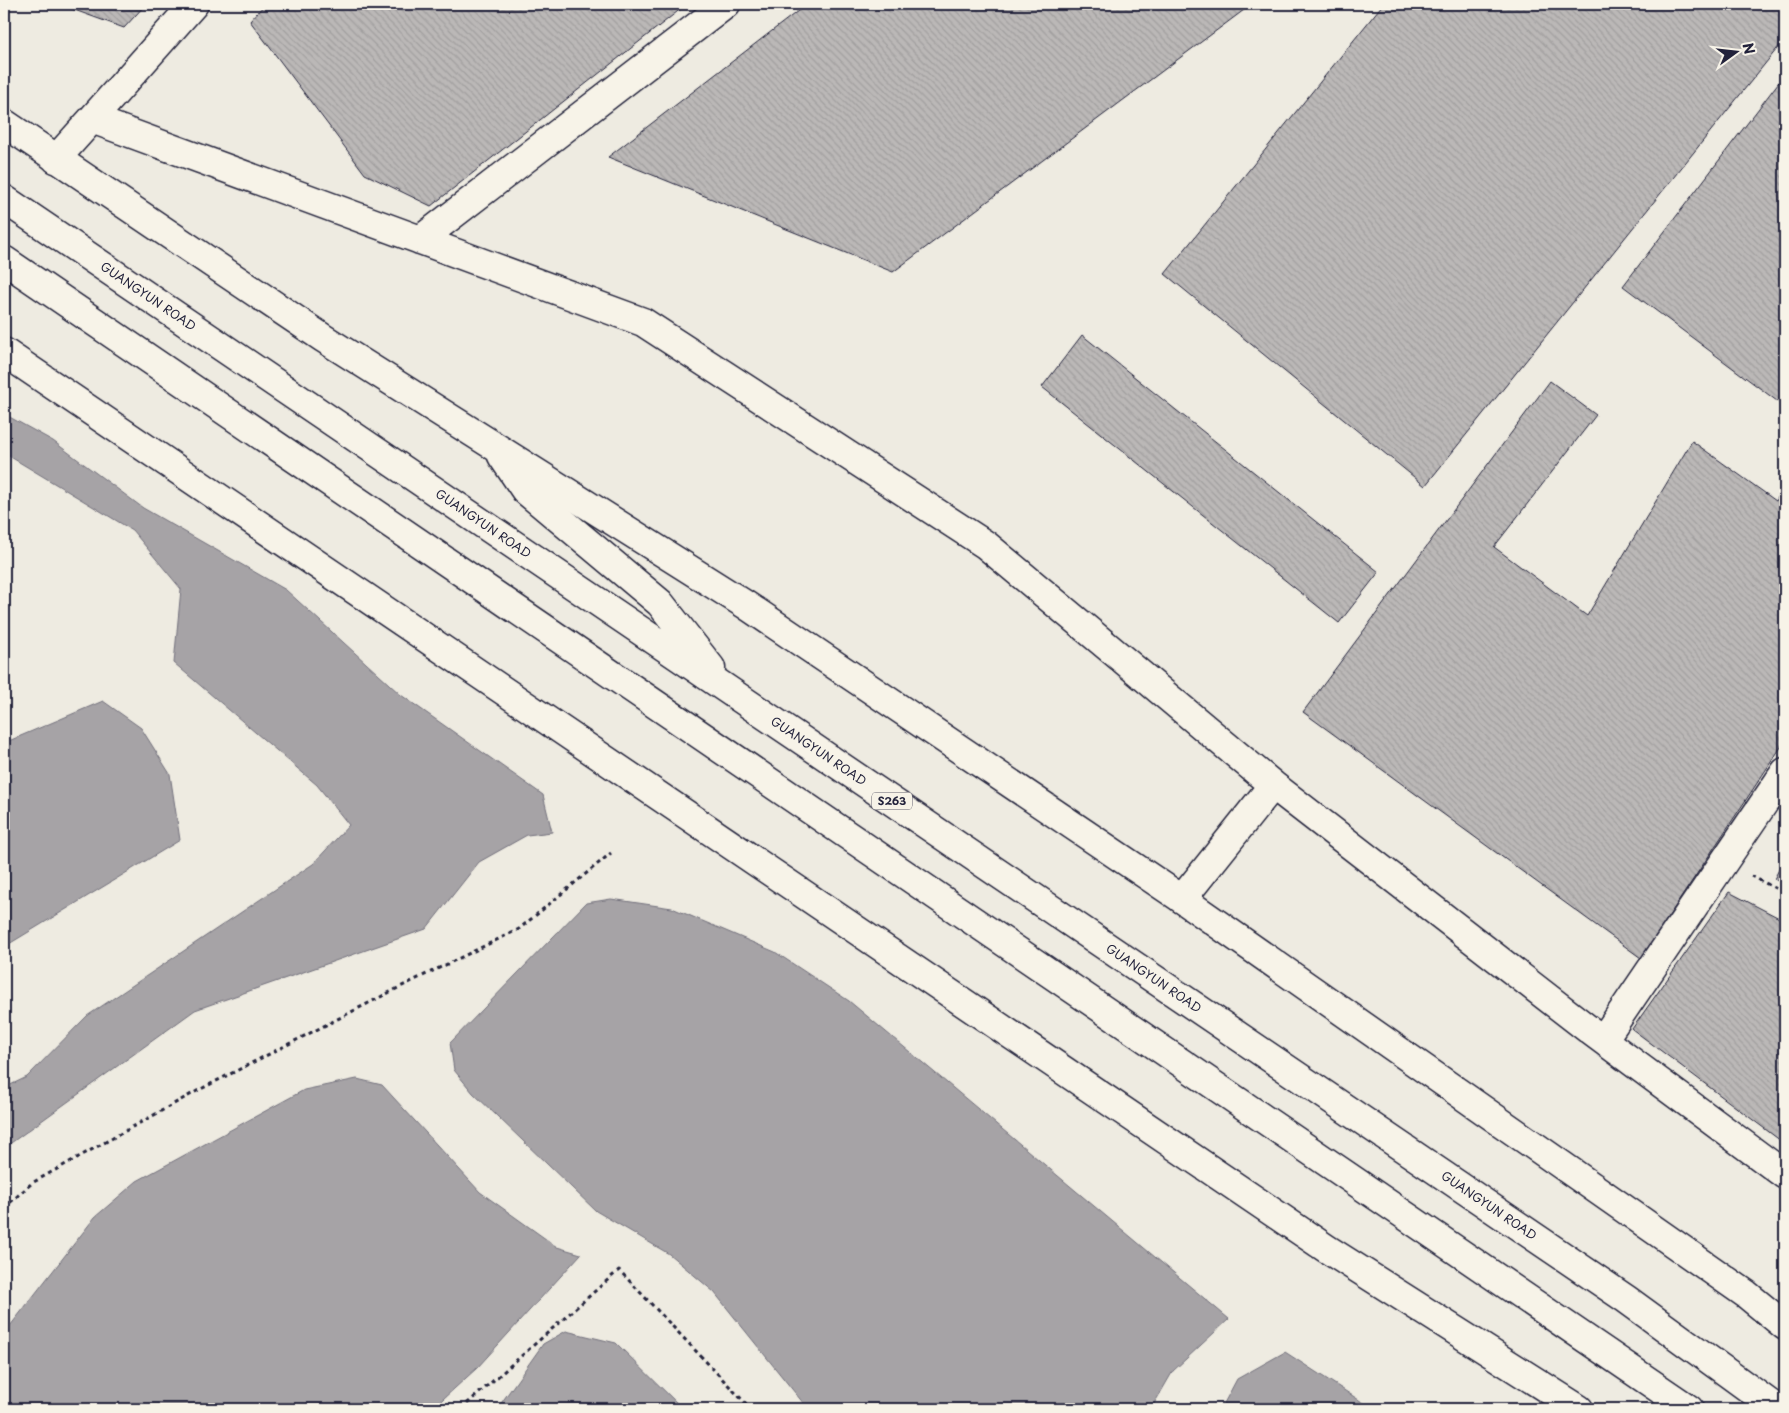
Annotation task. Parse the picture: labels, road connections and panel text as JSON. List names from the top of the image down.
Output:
{
  "streets": {
    "main road": ["GUANGYUN ROAD", "S263"]
  },
  "north": "right"
}
